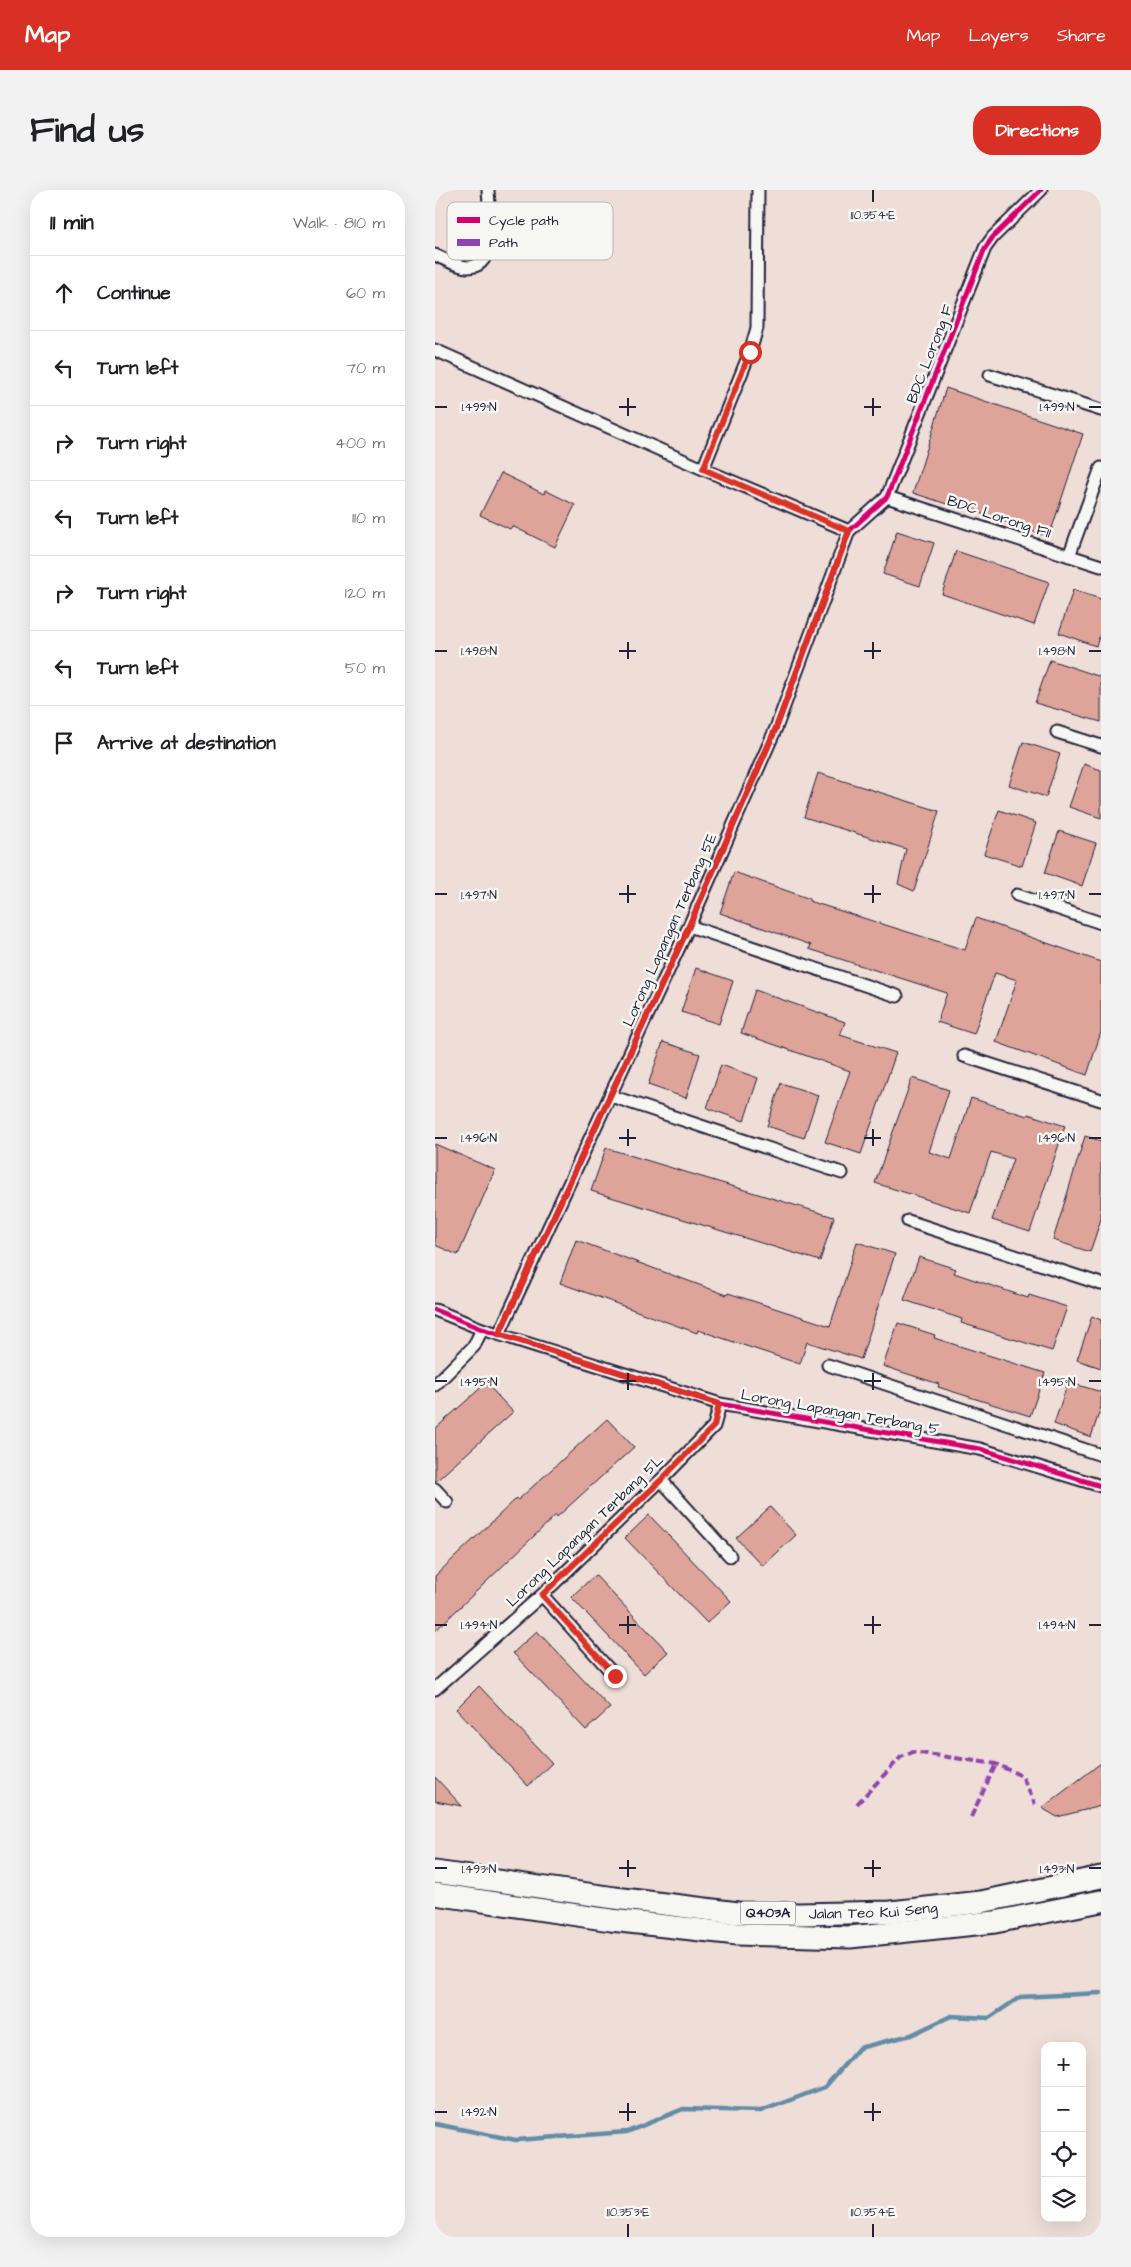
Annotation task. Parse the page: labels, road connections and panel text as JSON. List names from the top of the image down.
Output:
{
  "streets": {
    "highway": ["Jalan Teo Kui Seng", "Q403A"],
    "street": [
      "BDC Lorong F",
      "BDC Lorong F11",
      "Lorong Lapangan Terbang 5E",
      "Lorong Lapangan Terbang 5",
      "Lorong Lapangan Terbang 5L"
    ]
  },
  "crossings": [
    ["BDC Lorong F", "BDC Lorong F11"],
    ["BDC Lorong F", "Lorong Lapangan Terbang 5E"],
    ["Lorong Lapangan Terbang 5E", "Lorong Lapangan Terbang 5"],
    ["Lorong Lapangan Terbang 5", "Lorong Lapangan Terbang 5L"]
  ],
  "legend": ["Cycle path", "Path"],
  "page": {
    "header": "Map",
    "nav": ["Map", "Layers", "Share"],
    "title": "Find us",
    "buttons": "Directions",
    "heading": ["11 min", "Walk · 810 m"],
    "list": [
      ["Continue", "60 m"],
      ["Turn left", "70 m"],
      ["Turn right", "400 m"],
      ["Turn left", "110 m"],
      ["Turn right", "120 m"],
      ["Turn left", "50 m"],
      "Arrive at destination"
    ],
    "map_buttons": ["+", "−"]
  },
  "coordinates": [
    "110.354°E",
    "1.499°N",
    "1.498°N",
    "1.497°N",
    "1.496°N",
    "1.495°N",
    "1.494°N",
    "1.493°N",
    "1.492°N",
    "110.353°E"
  ]
}
